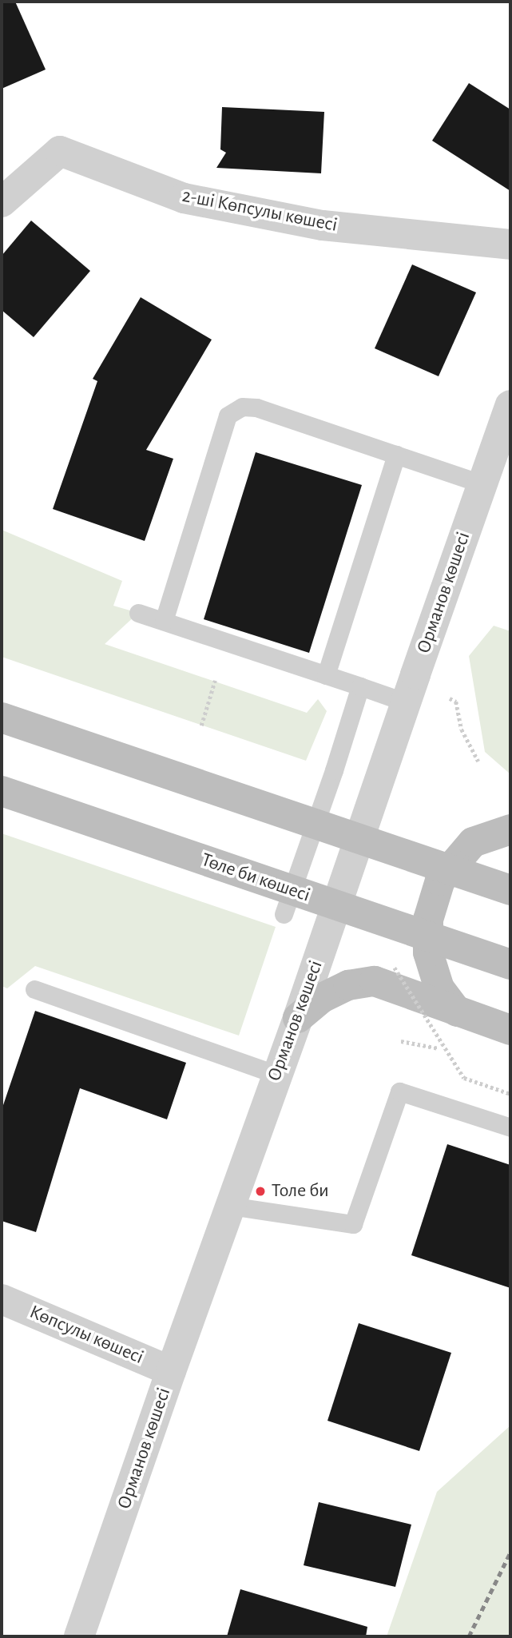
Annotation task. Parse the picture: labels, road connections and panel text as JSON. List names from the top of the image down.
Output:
{
  "streets": {
    "main road": ["Төле би көшесі"],
    "street": ["2-ші Көпсулы көшесі", "Орманов көшесі", "Көпсулы көшесі"]
  },
  "crossings": [
    ["Орманов көшесі", "Көпсулы көшесі"]
  ],
  "places": ["Толе би"]
}
